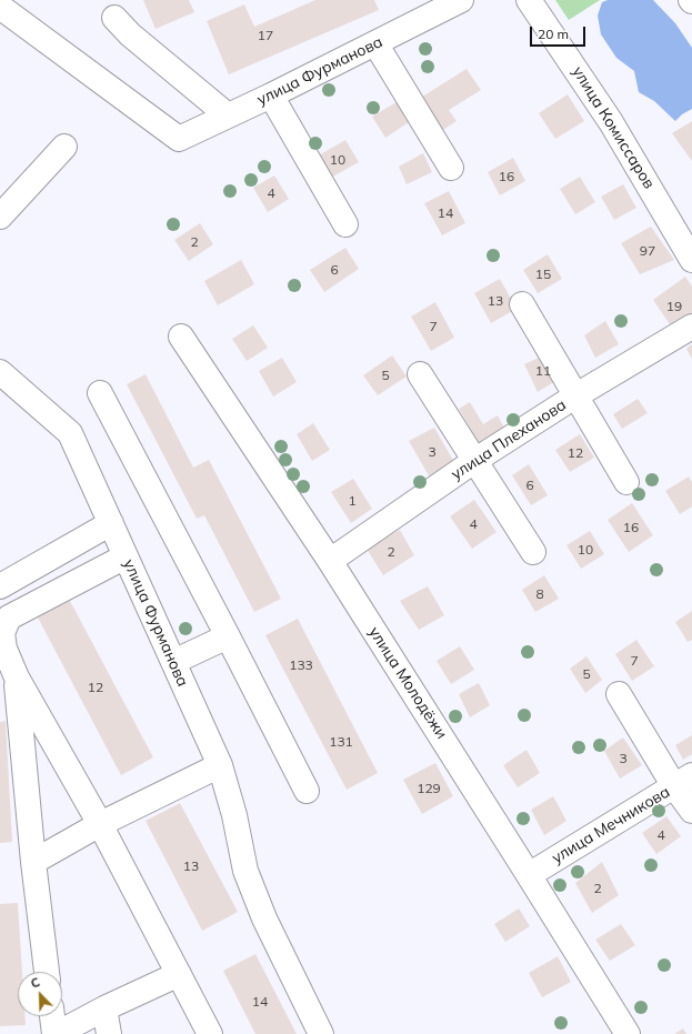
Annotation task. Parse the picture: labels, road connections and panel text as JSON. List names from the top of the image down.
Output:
{
  "streets": {
    "street": [
      "улица Фурманова",
      "улица Комиссаров",
      "улица Плеханова",
      "улица Молодёжи",
      "улица Мечникова"
    ]
  },
  "crossings": [
    ["улица Плеханова", "улица Молодёжи"],
    ["улица Молодёжи", "улица Мечникова"]
  ],
  "house_numbers": [
    "17",
    "10",
    "16",
    "4",
    "14",
    "2",
    "97",
    "6",
    "15",
    "13",
    "19",
    "7",
    "11",
    "5",
    "3",
    "12",
    "6",
    "1",
    "4",
    "16",
    "10",
    "2",
    "8",
    "7",
    "133",
    "5",
    "12",
    "131",
    "3",
    "129",
    "4",
    "13",
    "2",
    "14"
  ],
  "scale_bar": "20 m",
  "north": "top left"
}
